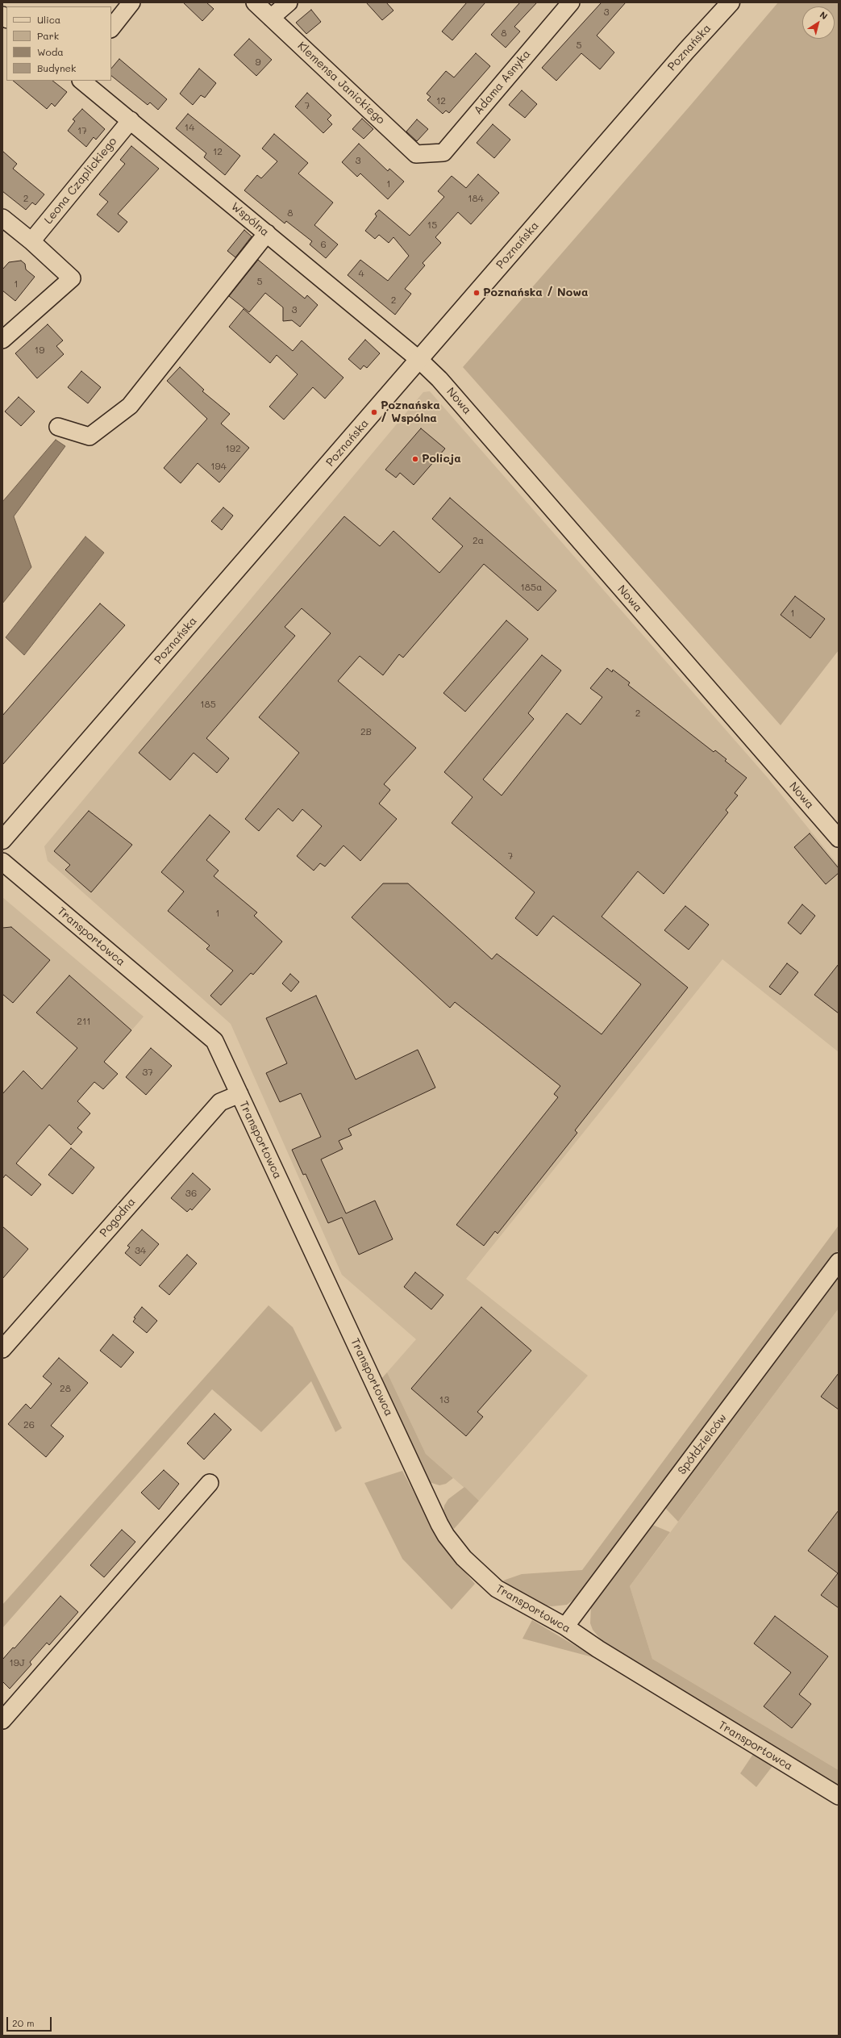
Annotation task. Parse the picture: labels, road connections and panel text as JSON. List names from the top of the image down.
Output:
{
  "streets": {
    "main road": ["Poznańska"],
    "street": [
      "Adama Asnyka",
      "Klemensa Janickiego",
      "Leona Czaplickiego",
      "Wspólna",
      "Nowa",
      "Transportowca",
      "Pogodna",
      "Spółdzielców"
    ]
  },
  "crossings": [
    ["Poznańska", "Wspólna"],
    ["Poznańska", "Nowa"],
    ["Adama Asnyka", "Klemensa Janickiego"],
    ["Leona Czaplickiego", "Wspólna"],
    ["Wspólna", "Nowa"],
    ["Transportowca", "Pogodna"],
    ["Transportowca", "Spółdzielców"]
  ],
  "places": ["Poznańska / Nowa", "Poznańska / Wspólna", "Policja"],
  "house_numbers": [
    "3",
    "8",
    "5",
    "9",
    "12",
    "7",
    "14",
    "17",
    "12",
    "3",
    "1",
    "2",
    "184",
    "8",
    "15",
    "6",
    "4",
    "5",
    "1",
    "2",
    "3",
    "19",
    "192",
    "194",
    "2a",
    "185a",
    "1",
    "185",
    "2",
    "2B",
    "7",
    "1",
    "211",
    "37",
    "36",
    "34",
    "28",
    "13",
    "26",
    "19J"
  ],
  "legend": [
    "Ulica",
    "Park",
    "Woda",
    "Budynek"
  ],
  "scale_bar": "20 m",
  "north": "top right"
}
